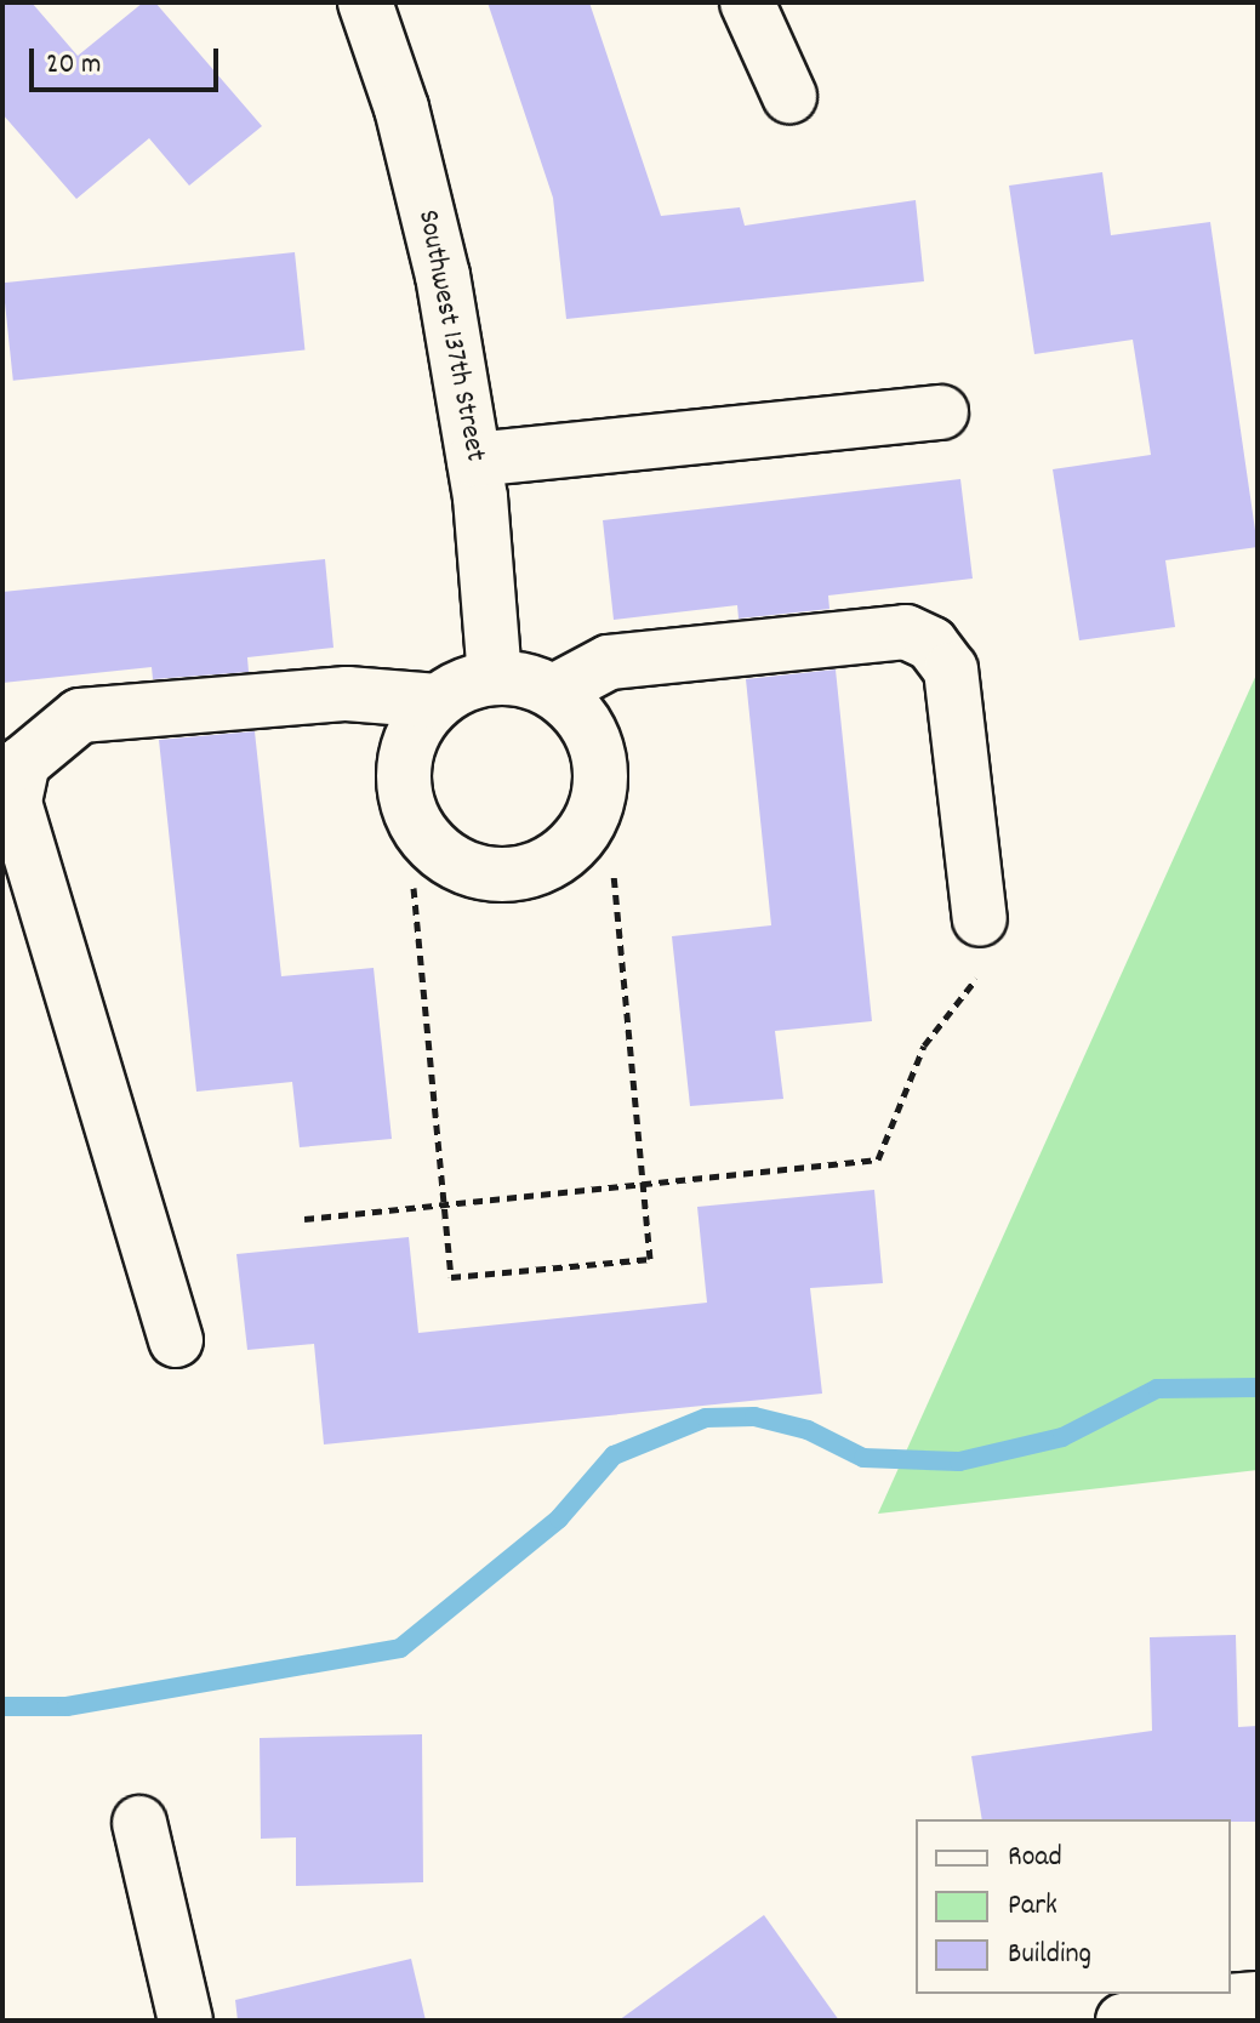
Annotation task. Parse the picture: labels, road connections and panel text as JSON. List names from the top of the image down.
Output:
{
  "streets": {
    "street": ["Southwest 137th Street"]
  },
  "legend": ["Road", "Park", "Building"],
  "scale_bar": "20 m"
}
